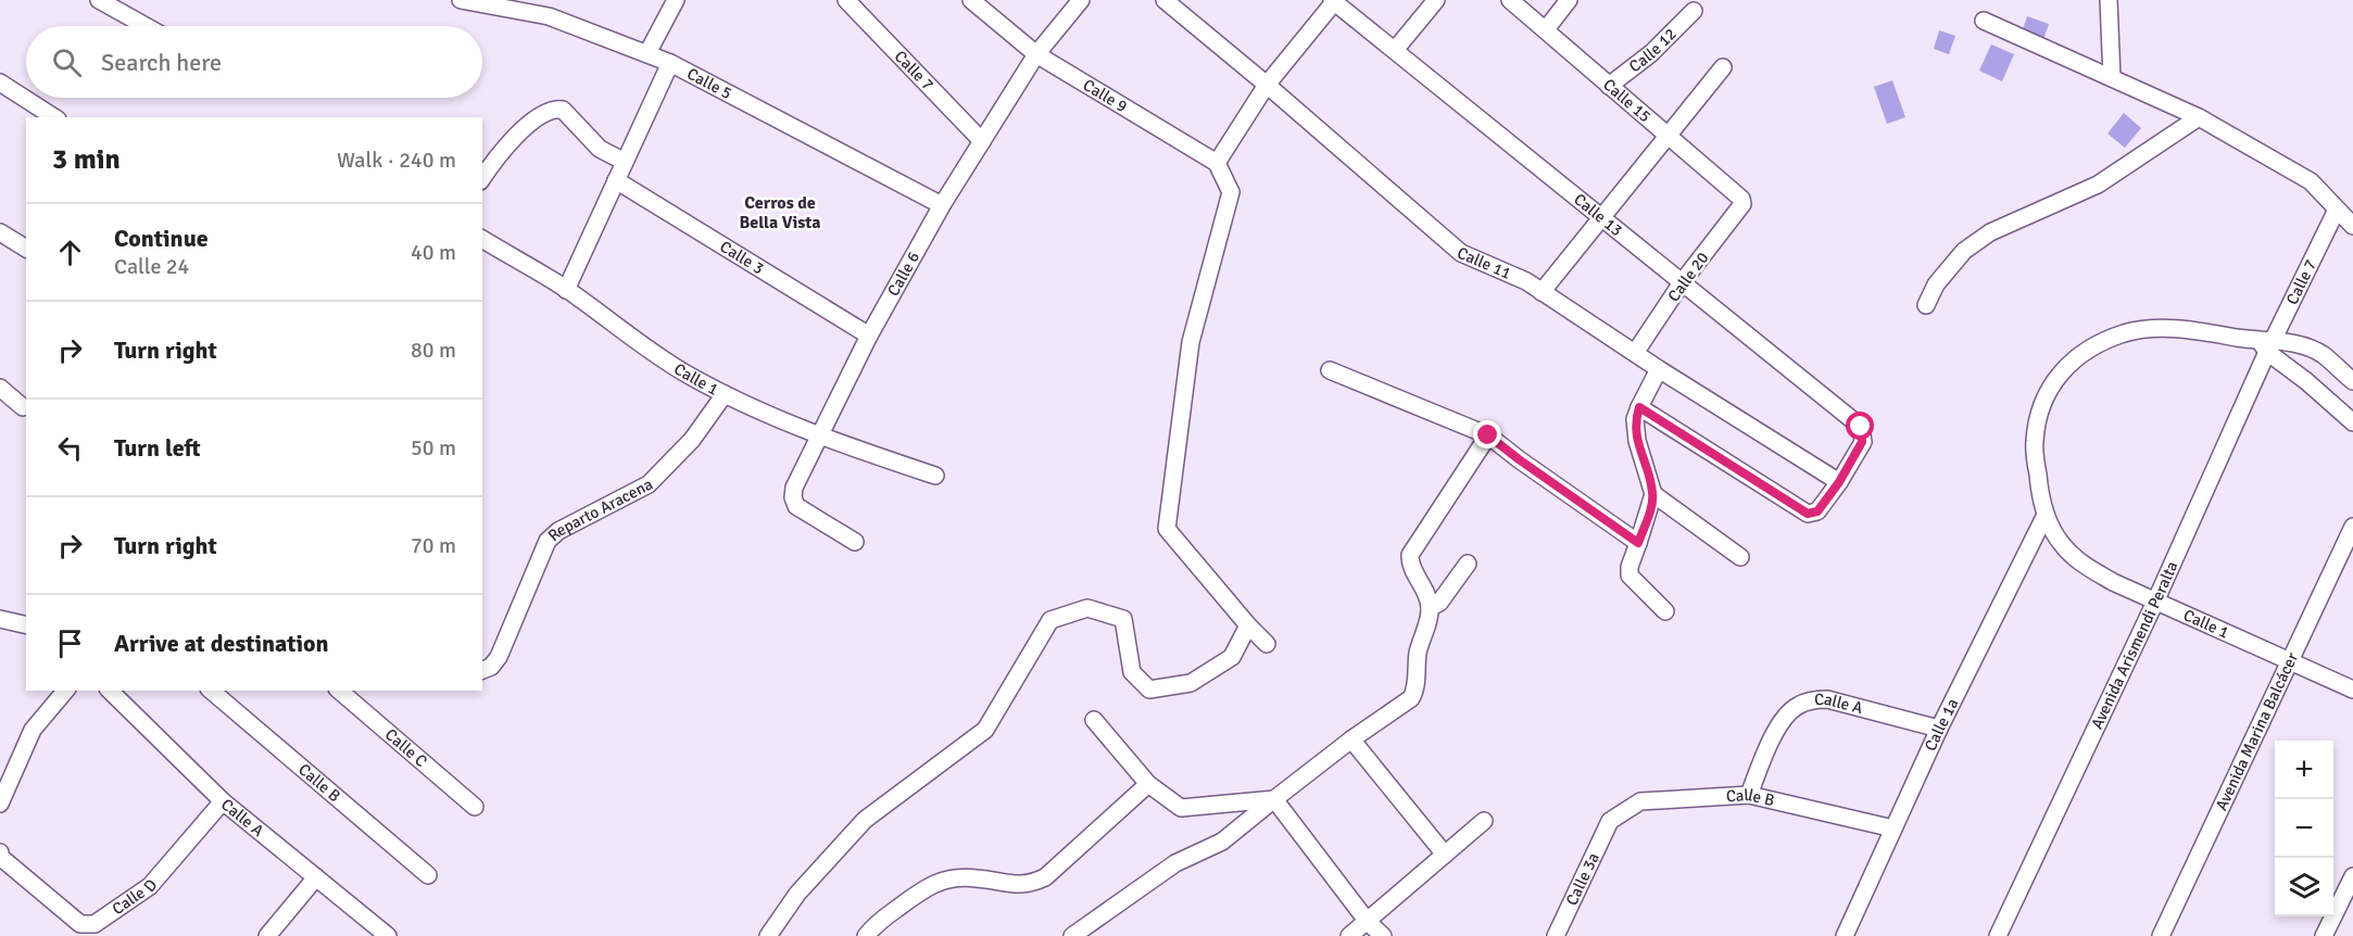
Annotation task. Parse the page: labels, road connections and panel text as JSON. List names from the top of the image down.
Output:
{
  "streets": {
    "street": [
      "Calle 12",
      "Calle 7",
      "Calle 5",
      "Calle 9",
      "Calle 15",
      "Calle 13",
      "Calle 3",
      "Calle 11",
      "Calle 6",
      "Calle 20",
      "Calle 1",
      "Reparto Aracena",
      "Avenida Arismendi Peralta",
      "Calle A",
      "Calle 1a",
      "Avenida Marina Balcácer",
      "Calle C",
      "Calle B",
      "Calle 3a",
      "Calle D"
    ]
  },
  "crossings": [
    ["Calle 12", "Calle 15"],
    ["Calle 7", "Calle 6"],
    ["Calle 7", "Calle 1"],
    ["Calle 7", "Avenida Arismendi Peralta"],
    ["Calle 5", "Calle 6"],
    ["Calle 9", "Calle 6"],
    ["Calle 15", "Calle 20"],
    ["Calle 13", "Calle 11"],
    ["Calle 13", "Calle 20"],
    ["Calle 3", "Calle 6"],
    ["Calle 11", "Calle 20"],
    ["Calle 6", "Calle 1"],
    ["Calle 1", "Reparto Aracena"],
    ["Calle 1", "Avenida Arismendi Peralta"],
    ["Calle 1", "Calle 1a"],
    ["Calle 1", "Avenida Marina Balcácer"],
    ["Calle A", "Calle 1a"],
    ["Calle A", "Calle B"],
    ["Calle A", "Calle D"],
    ["Calle 1a", "Calle B"],
    ["Calle B", "Calle 3a"]
  ],
  "districts": ["Cerros de Bella Vista"],
  "page": {
    "search": "Search here",
    "heading": ["3 min", "Walk · 240 m"],
    "list": [
      ["Continue", "Calle 24", "40 m"],
      ["Turn right", "80 m"],
      ["Turn left", "50 m"],
      ["Turn right", "70 m"],
      "Arrive at destination"
    ],
    "map_buttons": ["+", "−"]
  }
}
